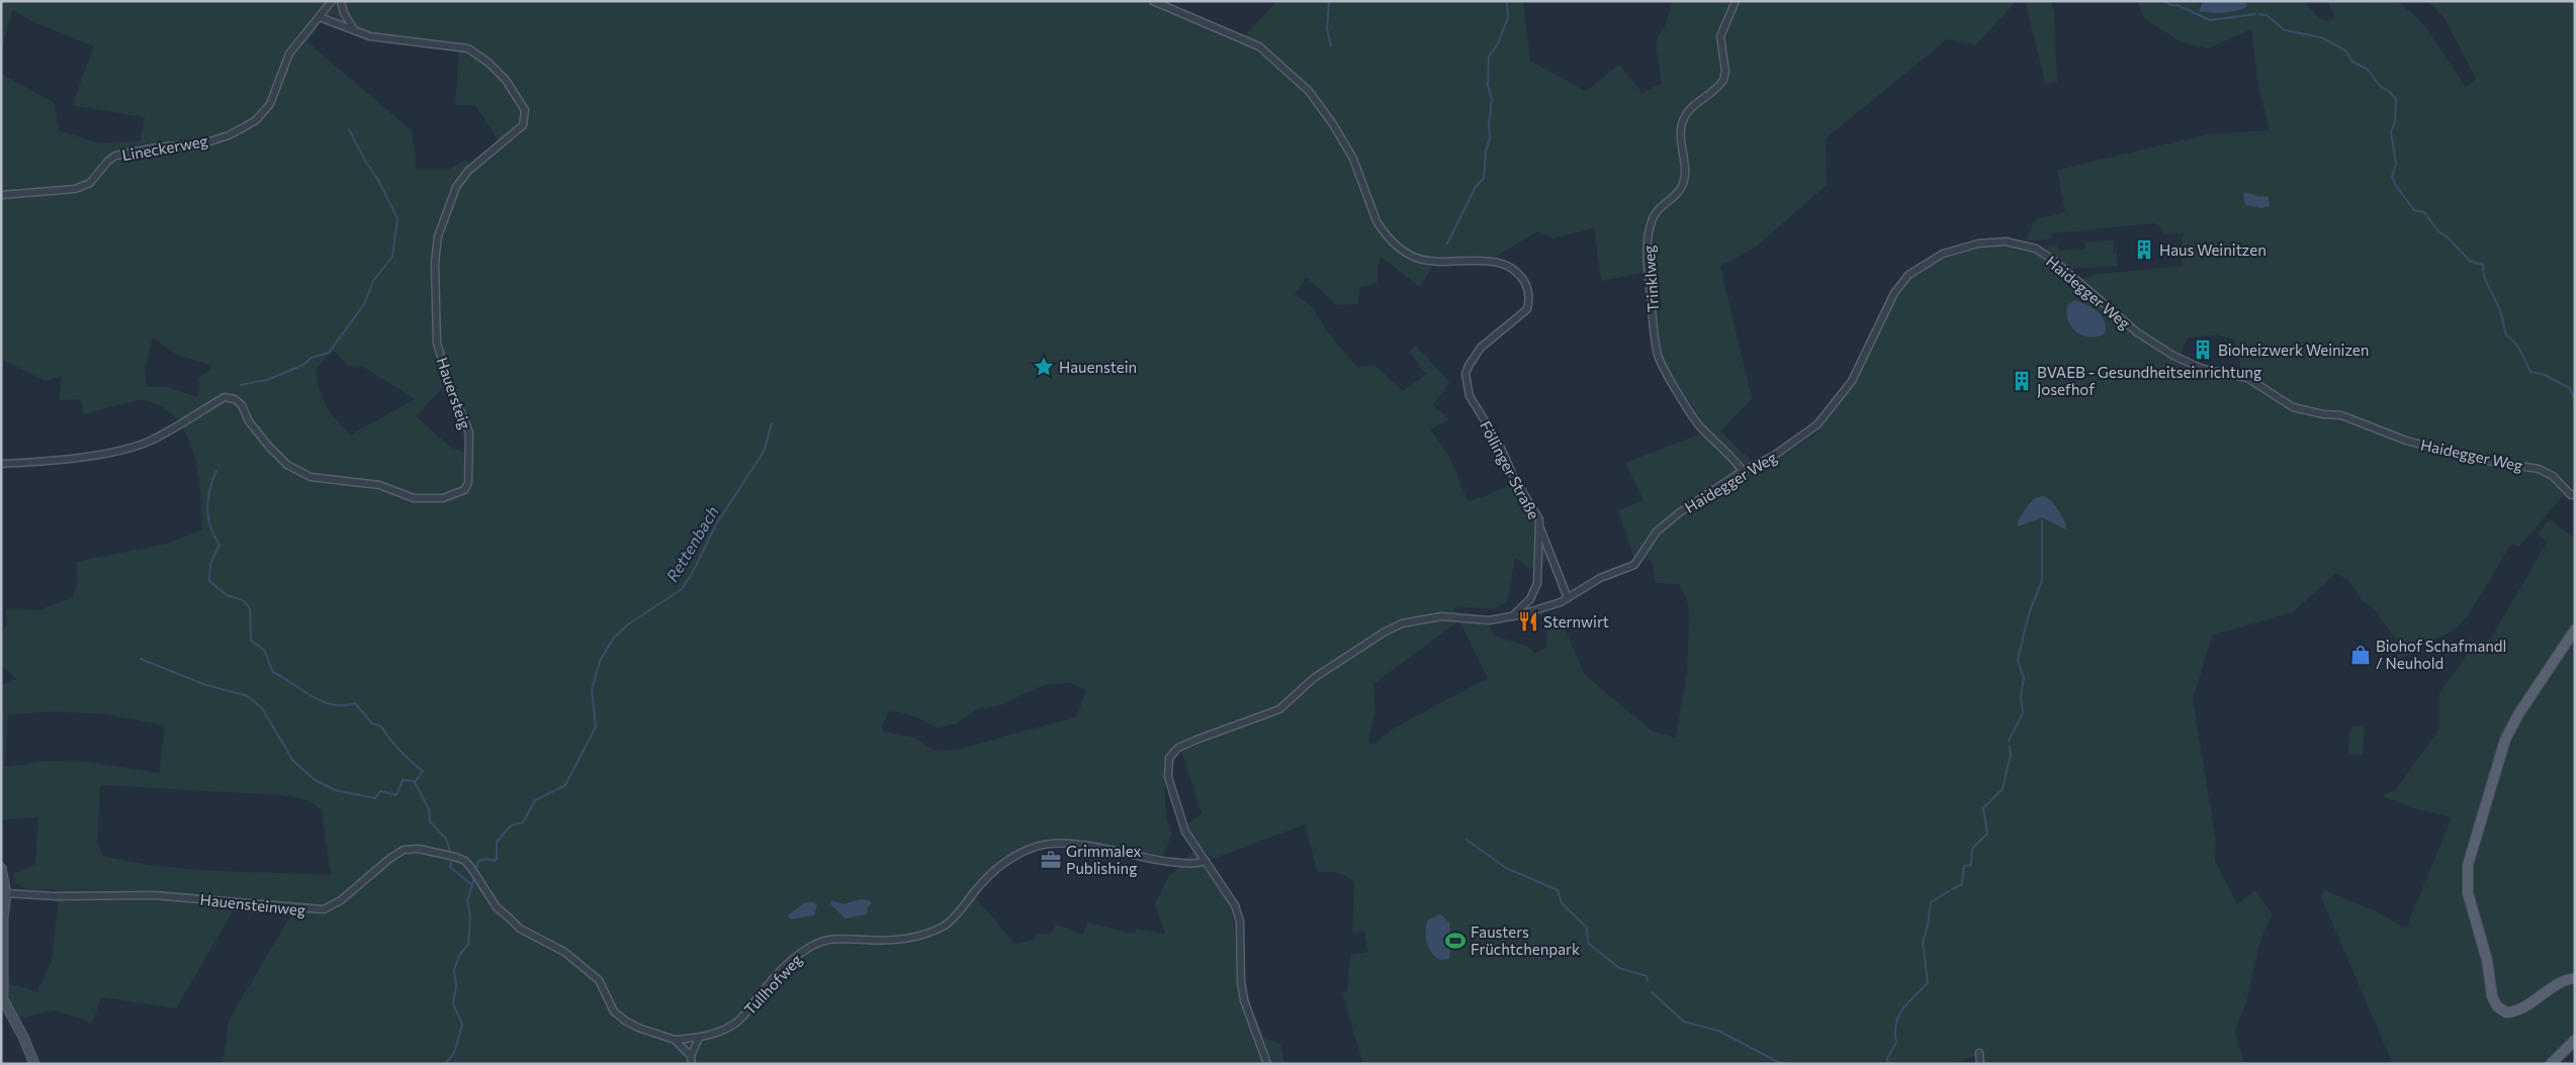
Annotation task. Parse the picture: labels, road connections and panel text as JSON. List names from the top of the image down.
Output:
{
  "streets": {
    "street": [
      "Lineckerweg",
      "Trinklweg",
      "Haidegger Weg",
      "Hauersteig",
      "Föllinger Straße",
      "Hauensteinweg",
      "Tullhofweg"
    ]
  },
  "crossings": [
    ["Lineckerweg", "Hauersteig"],
    ["Trinklweg", "Haidegger Weg"],
    ["Haidegger Weg", "Föllinger Straße"],
    ["Hauensteinweg", "Tullhofweg"]
  ],
  "water": ["Rettenbach"],
  "places": {
    "building": ["Haus Weinitzen", "Bioheizwerk Weinizen", "BVAEB - Gesundheitseinrichtung Josefhof"],
    "place": ["Hauenstein"],
    "restaurant": ["Sternwirt"],
    "shop": ["Biohof Schafmandl / Neuhold"],
    "office": ["Grimmalex Publishing"],
    "sports": ["Fausters Früchtchenpark"]
  }
}
